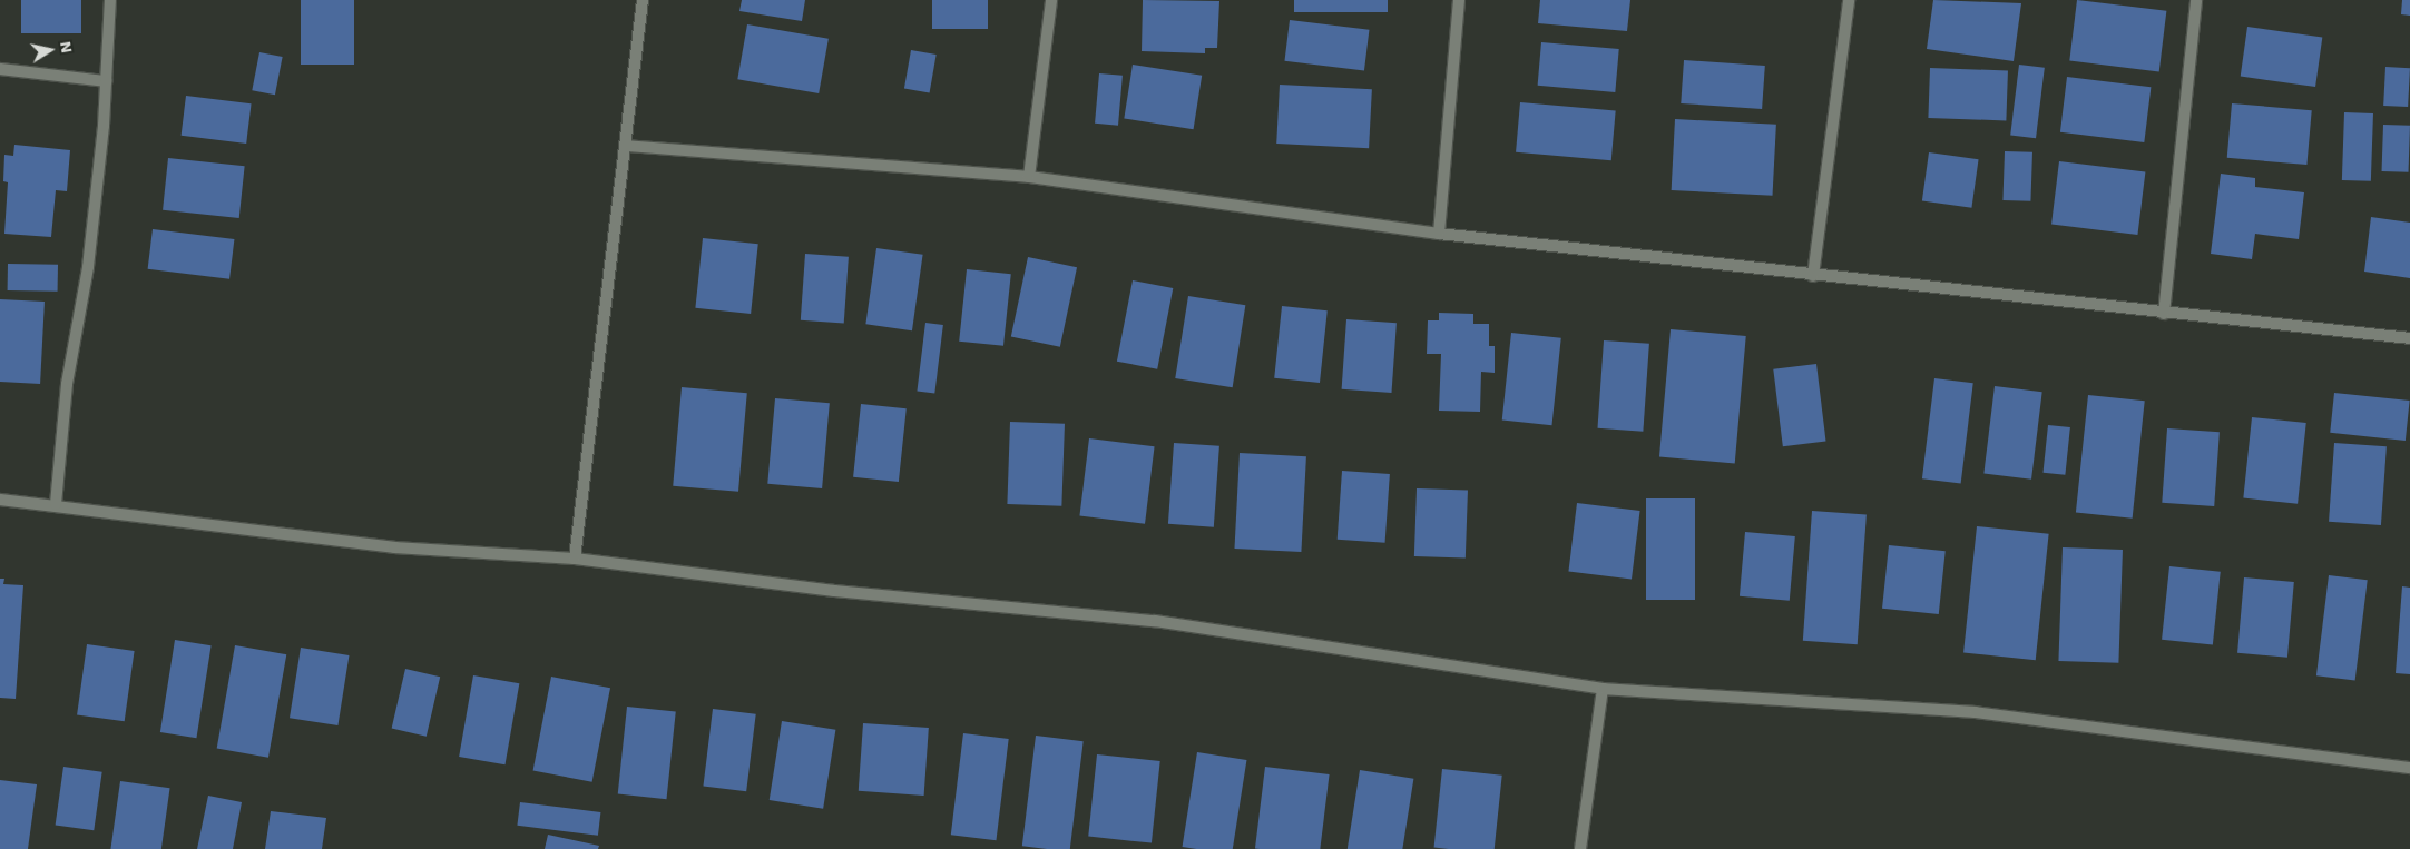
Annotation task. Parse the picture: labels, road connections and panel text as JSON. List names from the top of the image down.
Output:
{
  "north": "right"
}
